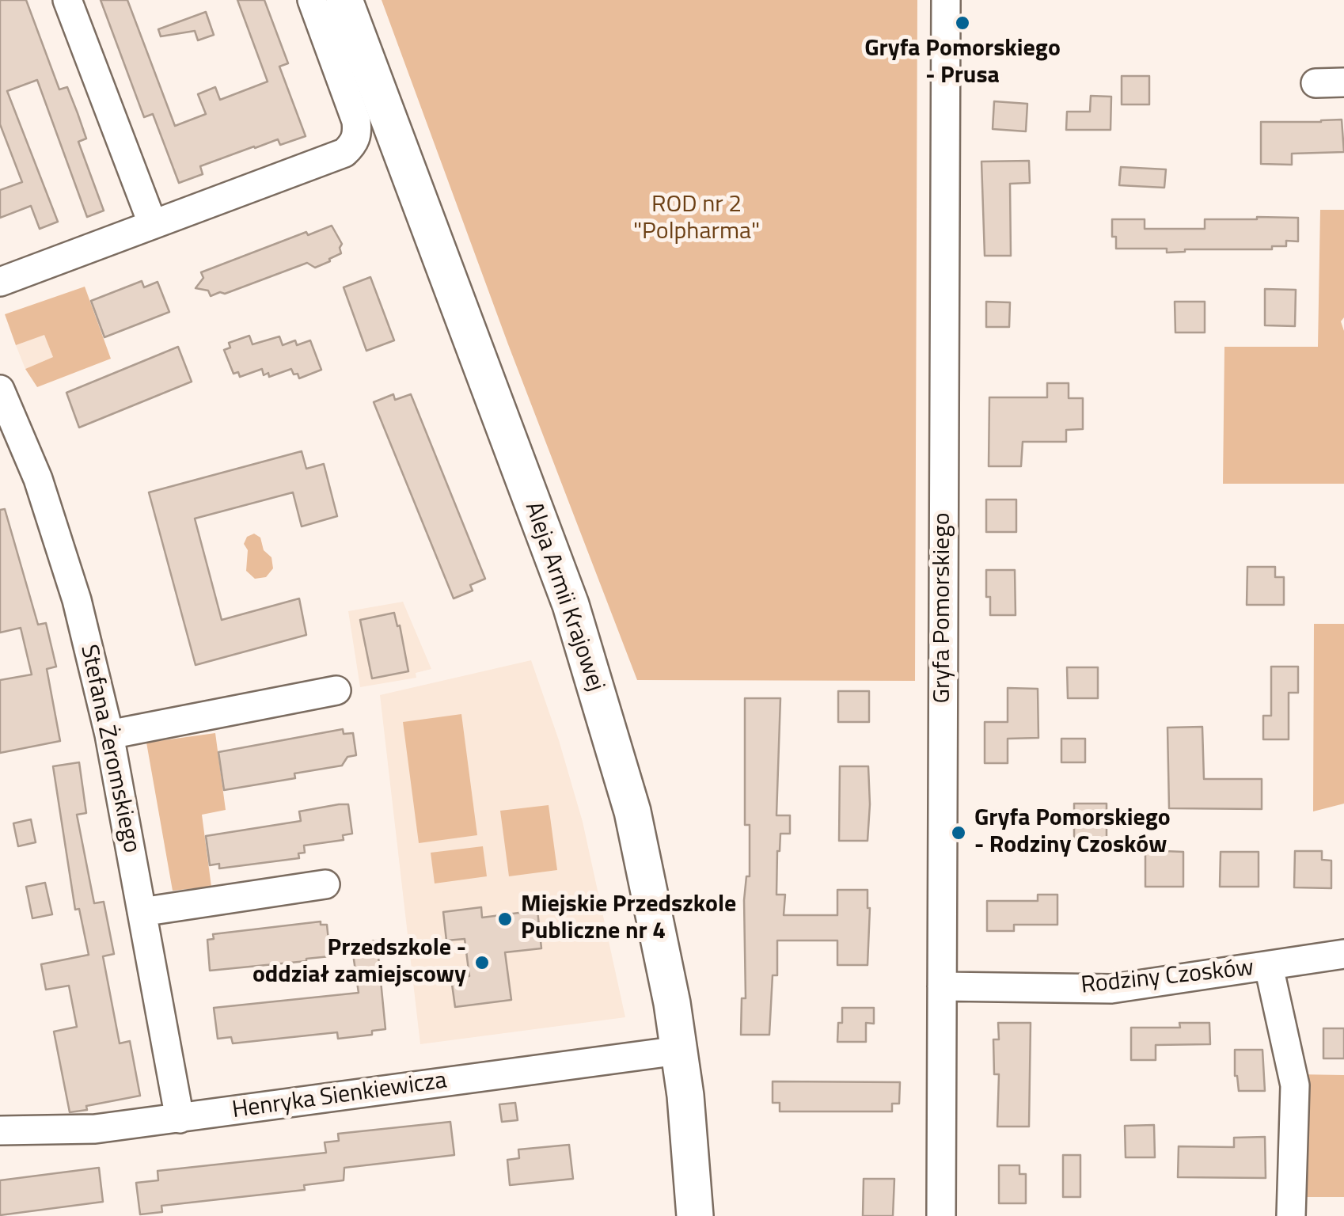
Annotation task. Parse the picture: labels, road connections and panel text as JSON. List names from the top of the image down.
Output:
{
  "streets": {
    "main road": ["Aleja Armii Krajowej"],
    "street": [
      "Gryfa Pomorskiego",
      "Stefana Żeromskiego",
      "Rodziny Czosków",
      "Henryka Sienkiewicza"
    ]
  },
  "crossings": [
    ["Aleja Armii Krajowej", "Henryka Sienkiewicza"],
    ["Gryfa Pomorskiego", "Rodziny Czosków"],
    ["Stefana Żeromskiego", "Henryka Sienkiewicza"]
  ],
  "parks": ["ROD nr 2 \"Polpharma\""],
  "places": [
    "Gryfa Pomorskiego - Prusa",
    "Gryfa Pomorskiego - Rodziny Czosków",
    "Miejskie Przedszkole Publiczne nr 4",
    "Przedszkole - oddział zamiejscowy"
  ]
}
